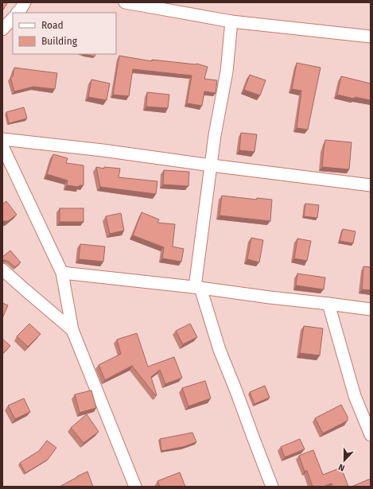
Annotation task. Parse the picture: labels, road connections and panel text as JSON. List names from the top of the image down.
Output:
{
  "legend": ["Road", "Building"],
  "north": "bottom"
}
